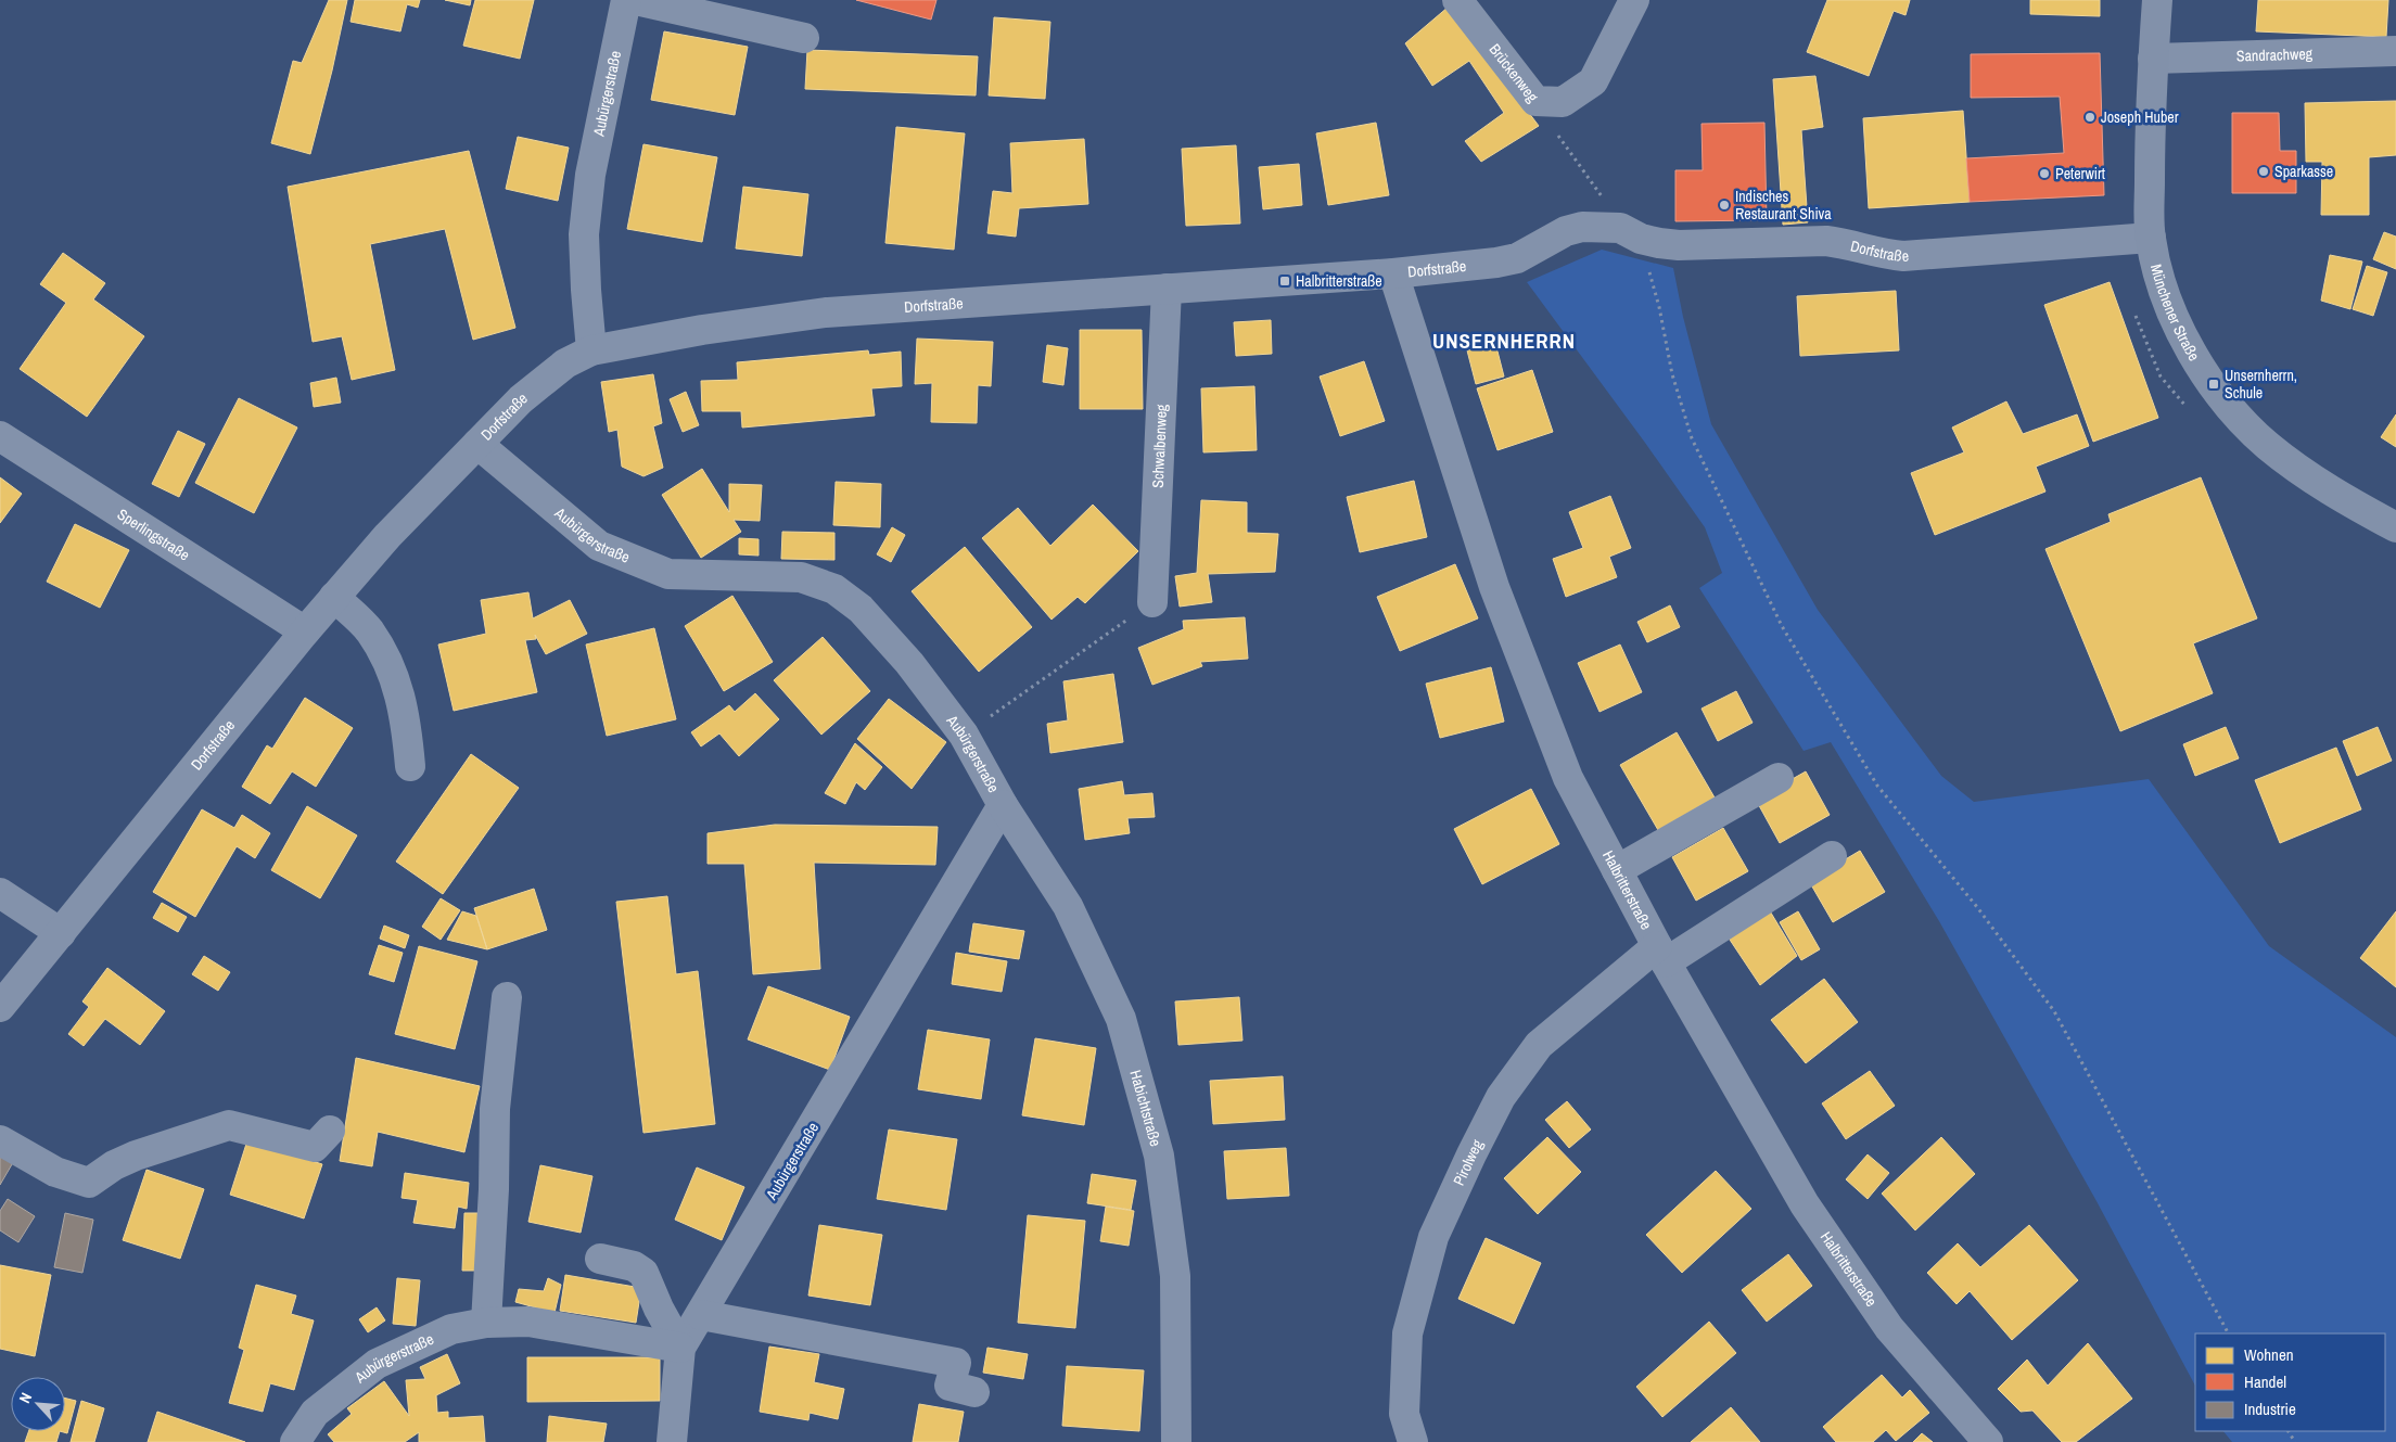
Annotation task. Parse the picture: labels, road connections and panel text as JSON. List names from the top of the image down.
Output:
{
  "streets": {
    "main road": ["Münchener Straße"],
    "street": [
      "Sandrachweg",
      "Brückenweg",
      "Aubürgerstraße",
      "Dorfstraße",
      "Schwalbenweg",
      "Sperlingstraße",
      "Halbritterstraße",
      "Habichtstraße",
      "Pirolweg"
    ]
  },
  "crossings": [
    ["Sandrachweg", "Münchener Straße"],
    ["Aubürgerstraße", "Dorfstraße"],
    ["Aubürgerstraße", "Habichtstraße"],
    ["Dorfstraße", "Münchener Straße"],
    ["Dorfstraße", "Schwalbenweg"],
    ["Dorfstraße", "Sperlingstraße"],
    ["Dorfstraße", "Halbritterstraße"],
    ["Halbritterstraße", "Pirolweg"]
  ],
  "districts": ["UNSERNHERRN"],
  "places": {
    "other": [
      "Joseph Huber",
      "Sparkasse",
      "Peterwirt",
      "Indisches Restaurant Shiva"
    ],
    "transit": ["Halbritterstraße", "Unsernherrn, Schule"]
  },
  "legend": ["Wohnen", "Handel", "Industrie"],
  "north": "top left"
}
